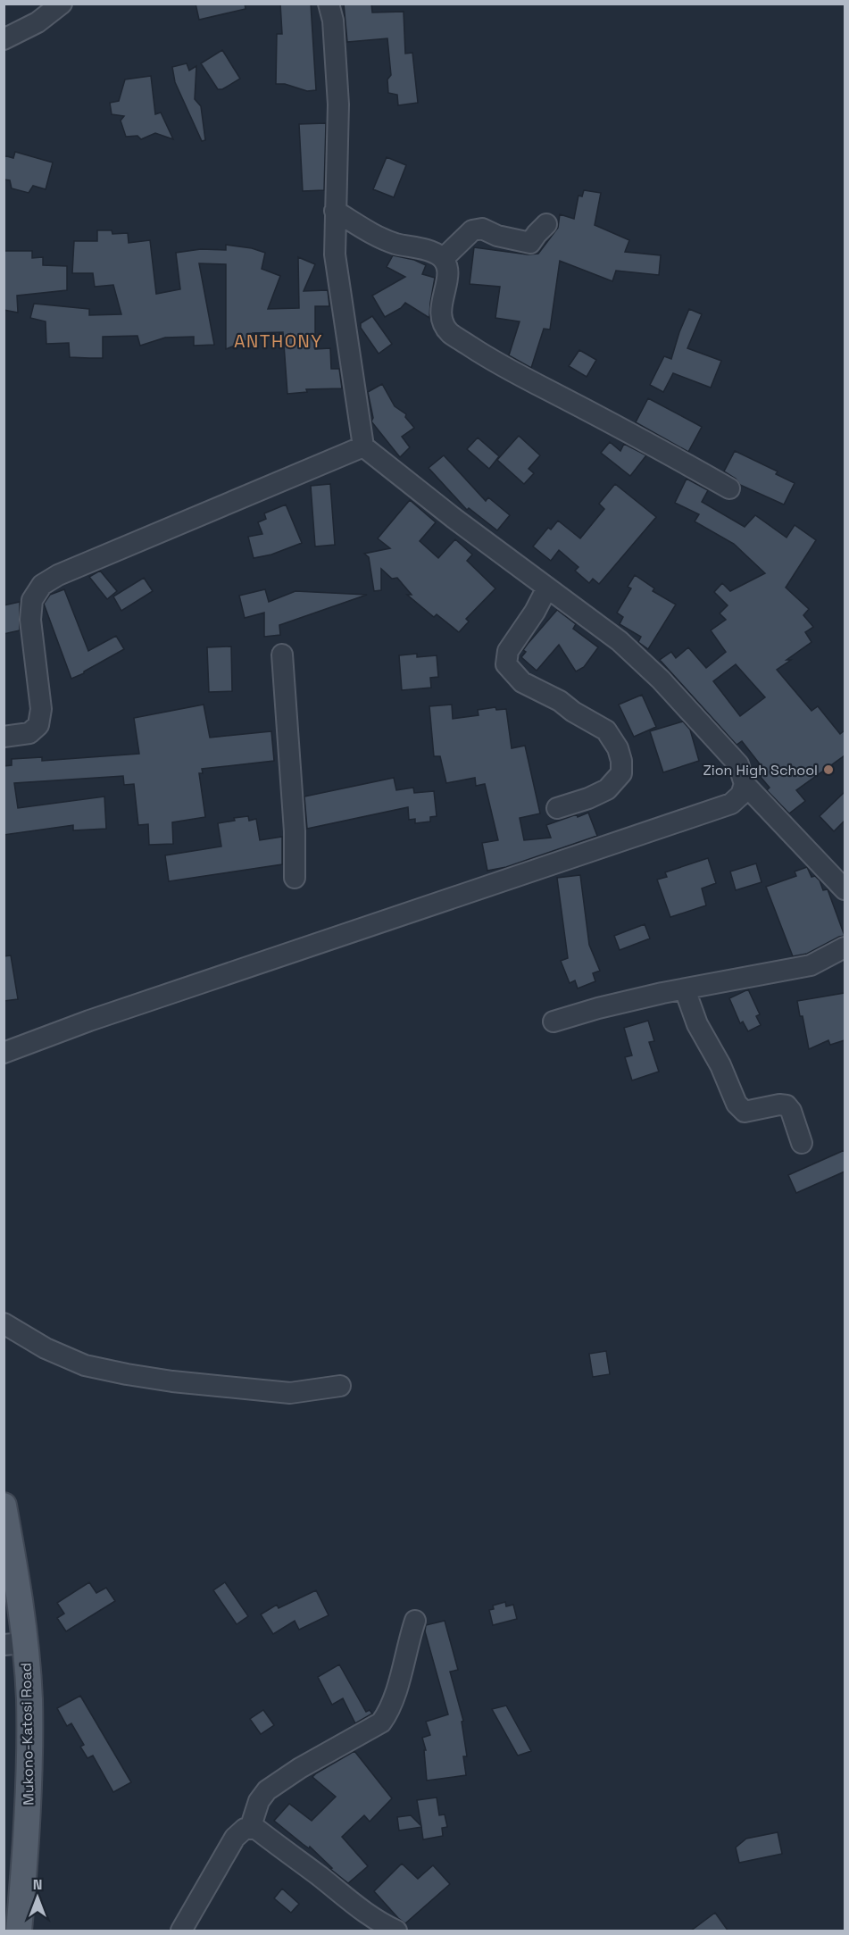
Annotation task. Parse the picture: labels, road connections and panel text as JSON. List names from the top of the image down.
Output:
{
  "streets": {
    "main road": ["Mukono-Katosi Road"]
  },
  "districts": ["ANTHONY"],
  "places": ["Zion High School"],
  "north": "top"
}
